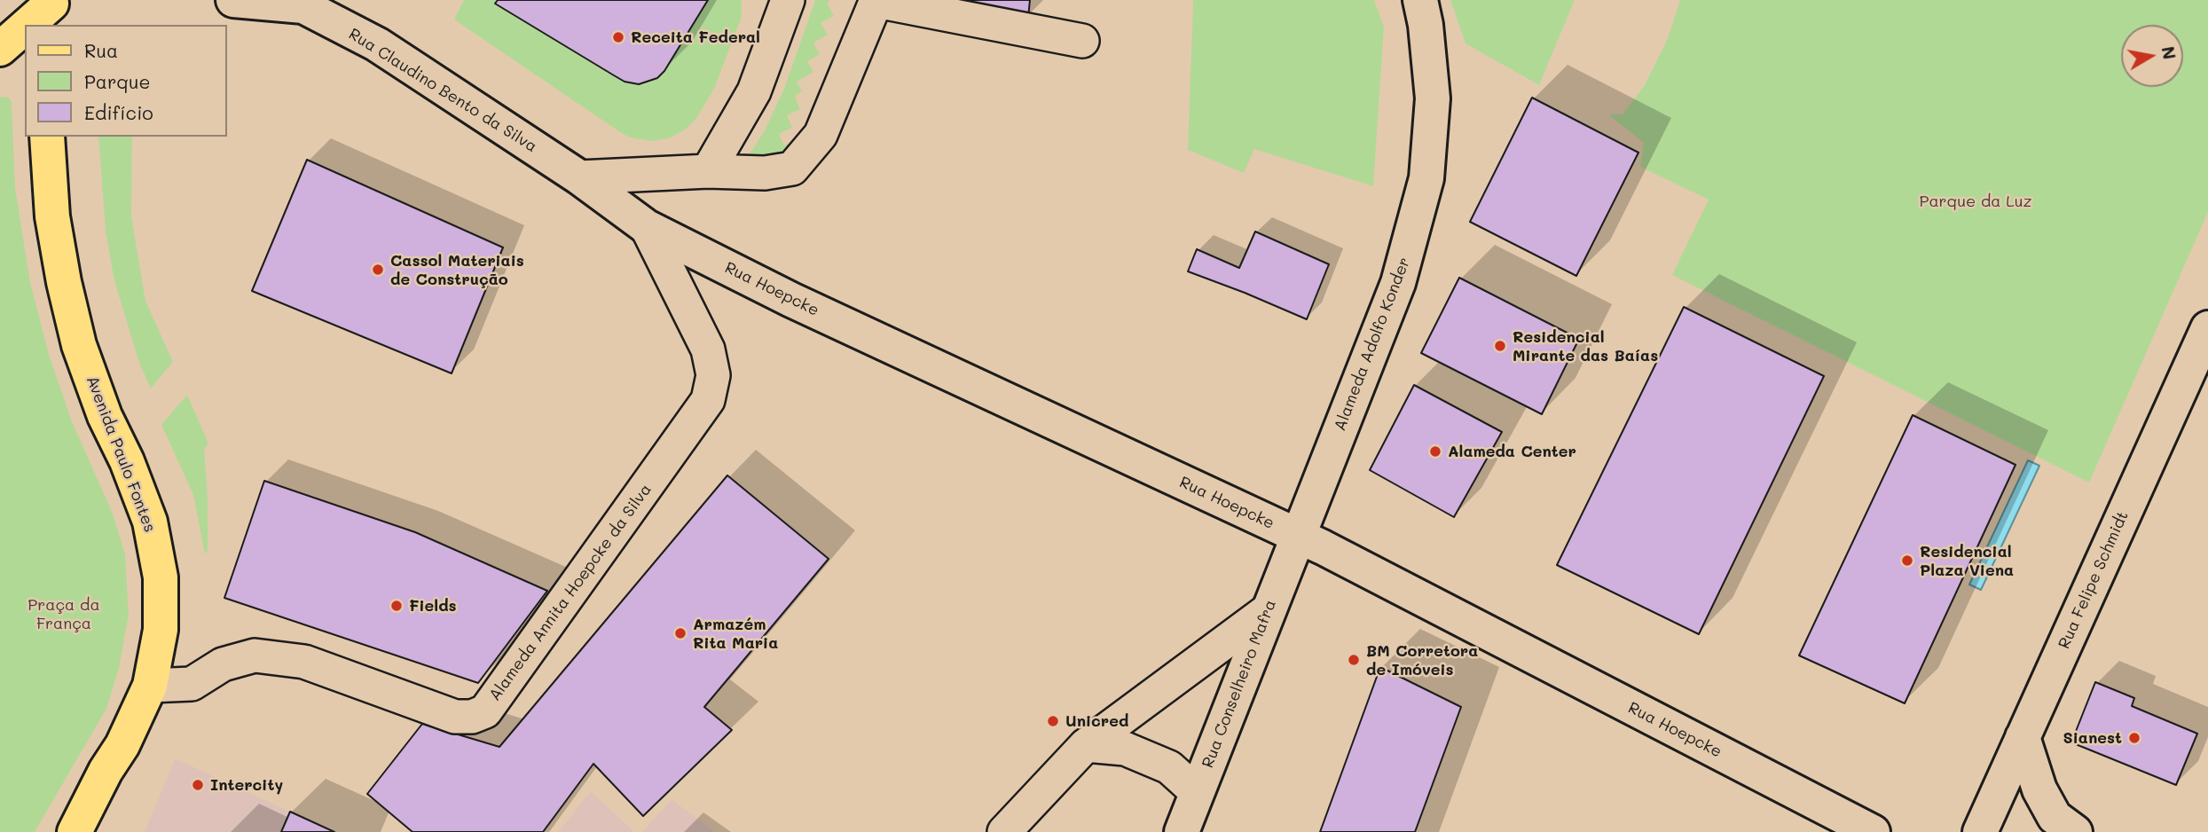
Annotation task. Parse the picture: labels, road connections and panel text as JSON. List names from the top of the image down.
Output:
{
  "streets": {
    "main road": [
      "Rua Claudino Bento da Silva",
      "Rua Hoepcke",
      "Alameda Adolfo Konder",
      "Avenida Paulo Fontes",
      "Rua Felipe Schmidt",
      "Rua Conselheiro Mafra"
    ],
    "street": ["Alameda Annita Hoepcke da Silva"]
  },
  "crossings": [
    ["Rua Claudino Bento da Silva", "Rua Hoepcke"],
    ["Rua Hoepcke", "Alameda Adolfo Konder"],
    ["Rua Hoepcke", "Alameda Annita Hoepcke da Silva"],
    ["Rua Hoepcke", "Rua Conselheiro Mafra"],
    ["Alameda Adolfo Konder", "Rua Conselheiro Mafra"],
    ["Avenida Paulo Fontes", "Alameda Annita Hoepcke da Silva"]
  ],
  "parks": ["Parque da Luz", "Praça da França"],
  "places": [
    "Receita Federal",
    "Cassol Materiais de Construção",
    "Residencial Mirante das Baías",
    "Alameda Center",
    "Residencial Plaza Viena",
    "Fields",
    "Armazém Rita Maria",
    "BM Corretora de Imóveis",
    "Unicred",
    "Sianest",
    "Intercity"
  ],
  "legend": ["Rua", "Parque", "Edifício"],
  "north": "right"
}
